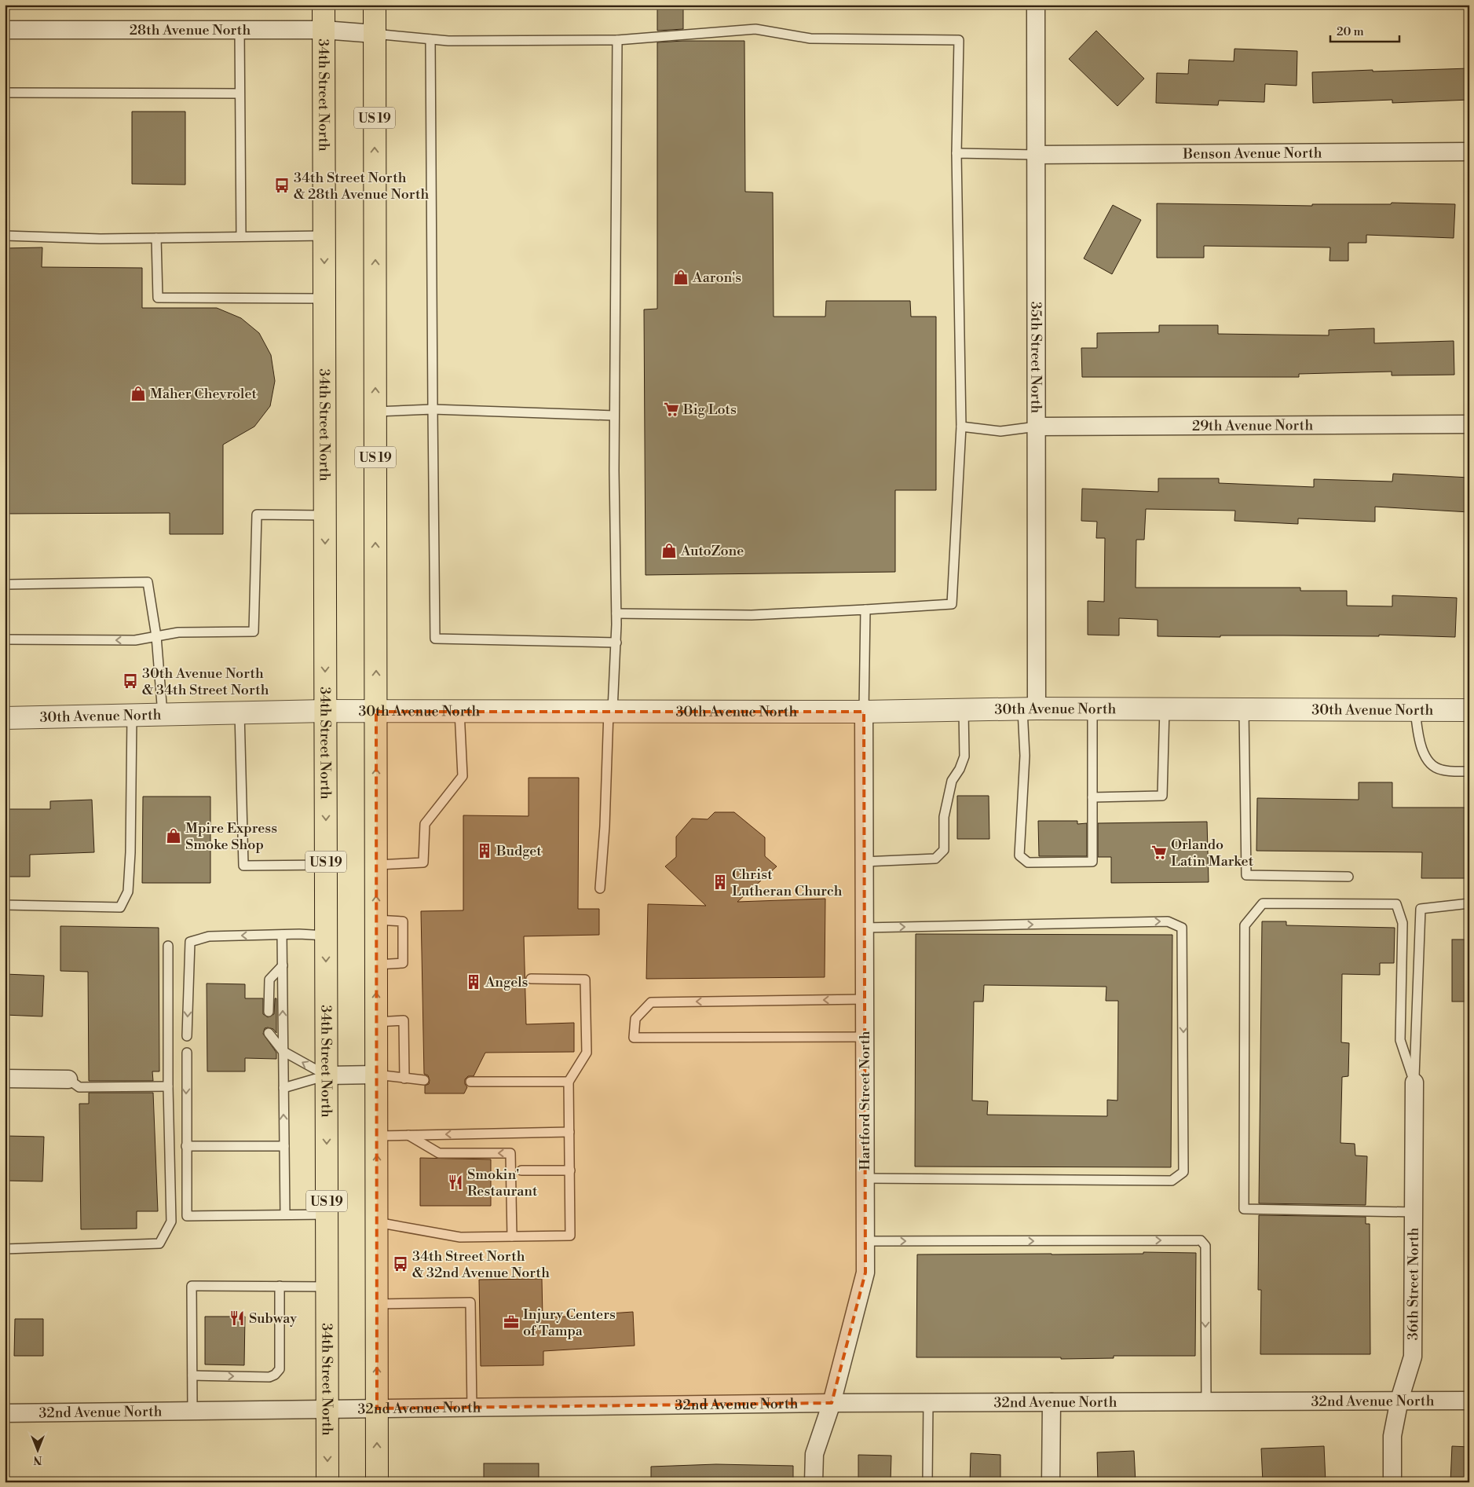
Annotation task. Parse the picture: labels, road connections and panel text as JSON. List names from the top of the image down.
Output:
{
  "streets": {
    "highway": ["34th Street North", "US 19"],
    "street": [
      "28th Avenue North",
      "Benson Avenue North",
      "35th Street North",
      "29th Avenue North",
      "30th Avenue North",
      "Hartford Street North",
      "36th Street North",
      "32nd Avenue North"
    ]
  },
  "crossings": [
    ["28th Avenue North", "34th Street North"],
    ["28th Avenue North", "US 19"],
    ["34th Street North", "30th Avenue North"],
    ["34th Street North", "32nd Avenue North"],
    ["US 19", "30th Avenue North"],
    ["US 19", "32nd Avenue North"],
    ["Benson Avenue North", "35th Street North"],
    ["35th Street North", "29th Avenue North"],
    ["35th Street North", "30th Avenue North"],
    ["30th Avenue North", "Hartford Street North"],
    ["Hartford Street North", "32nd Avenue North"],
    ["36th Street North", "32nd Avenue North"]
  ],
  "places": {
    "bus stop": ["34th Street North & 28th Avenue North", "30th Avenue North & 34th Street North", "34th Street North & 32nd Avenue North"],
    "shop": [
      "Aaron's",
      "Maher Chevrolet",
      "AutoZone",
      "Mpire Express Smoke Shop"
    ],
    "supermarket": ["Big Lots", "Orlando Latin Market"],
    "building": ["Budget", "Christ Lutheran Church", "Angels"],
    "restaurant": ["Smokin' Restaurant", "Subway"],
    "office": ["Injury Centers of Tampa"]
  },
  "scale_bar": "20 m",
  "north": "bottom"
}
